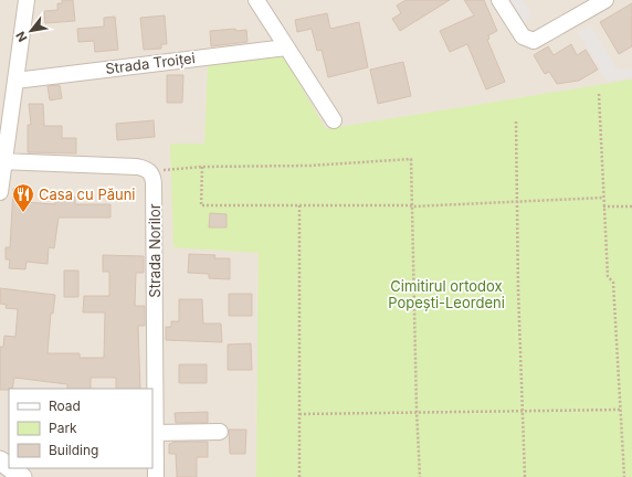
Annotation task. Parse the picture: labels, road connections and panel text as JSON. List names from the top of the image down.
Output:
{
  "streets": {
    "street": ["Strada Troiței", "Strada Norilor"]
  },
  "parks": ["Cimitirul ortodox Popești-Leordeni"],
  "places": {
    "restaurant": ["Casa cu Păuni"]
  },
  "legend": ["Road", "Park", "Building"],
  "north": "bottom left"
}
